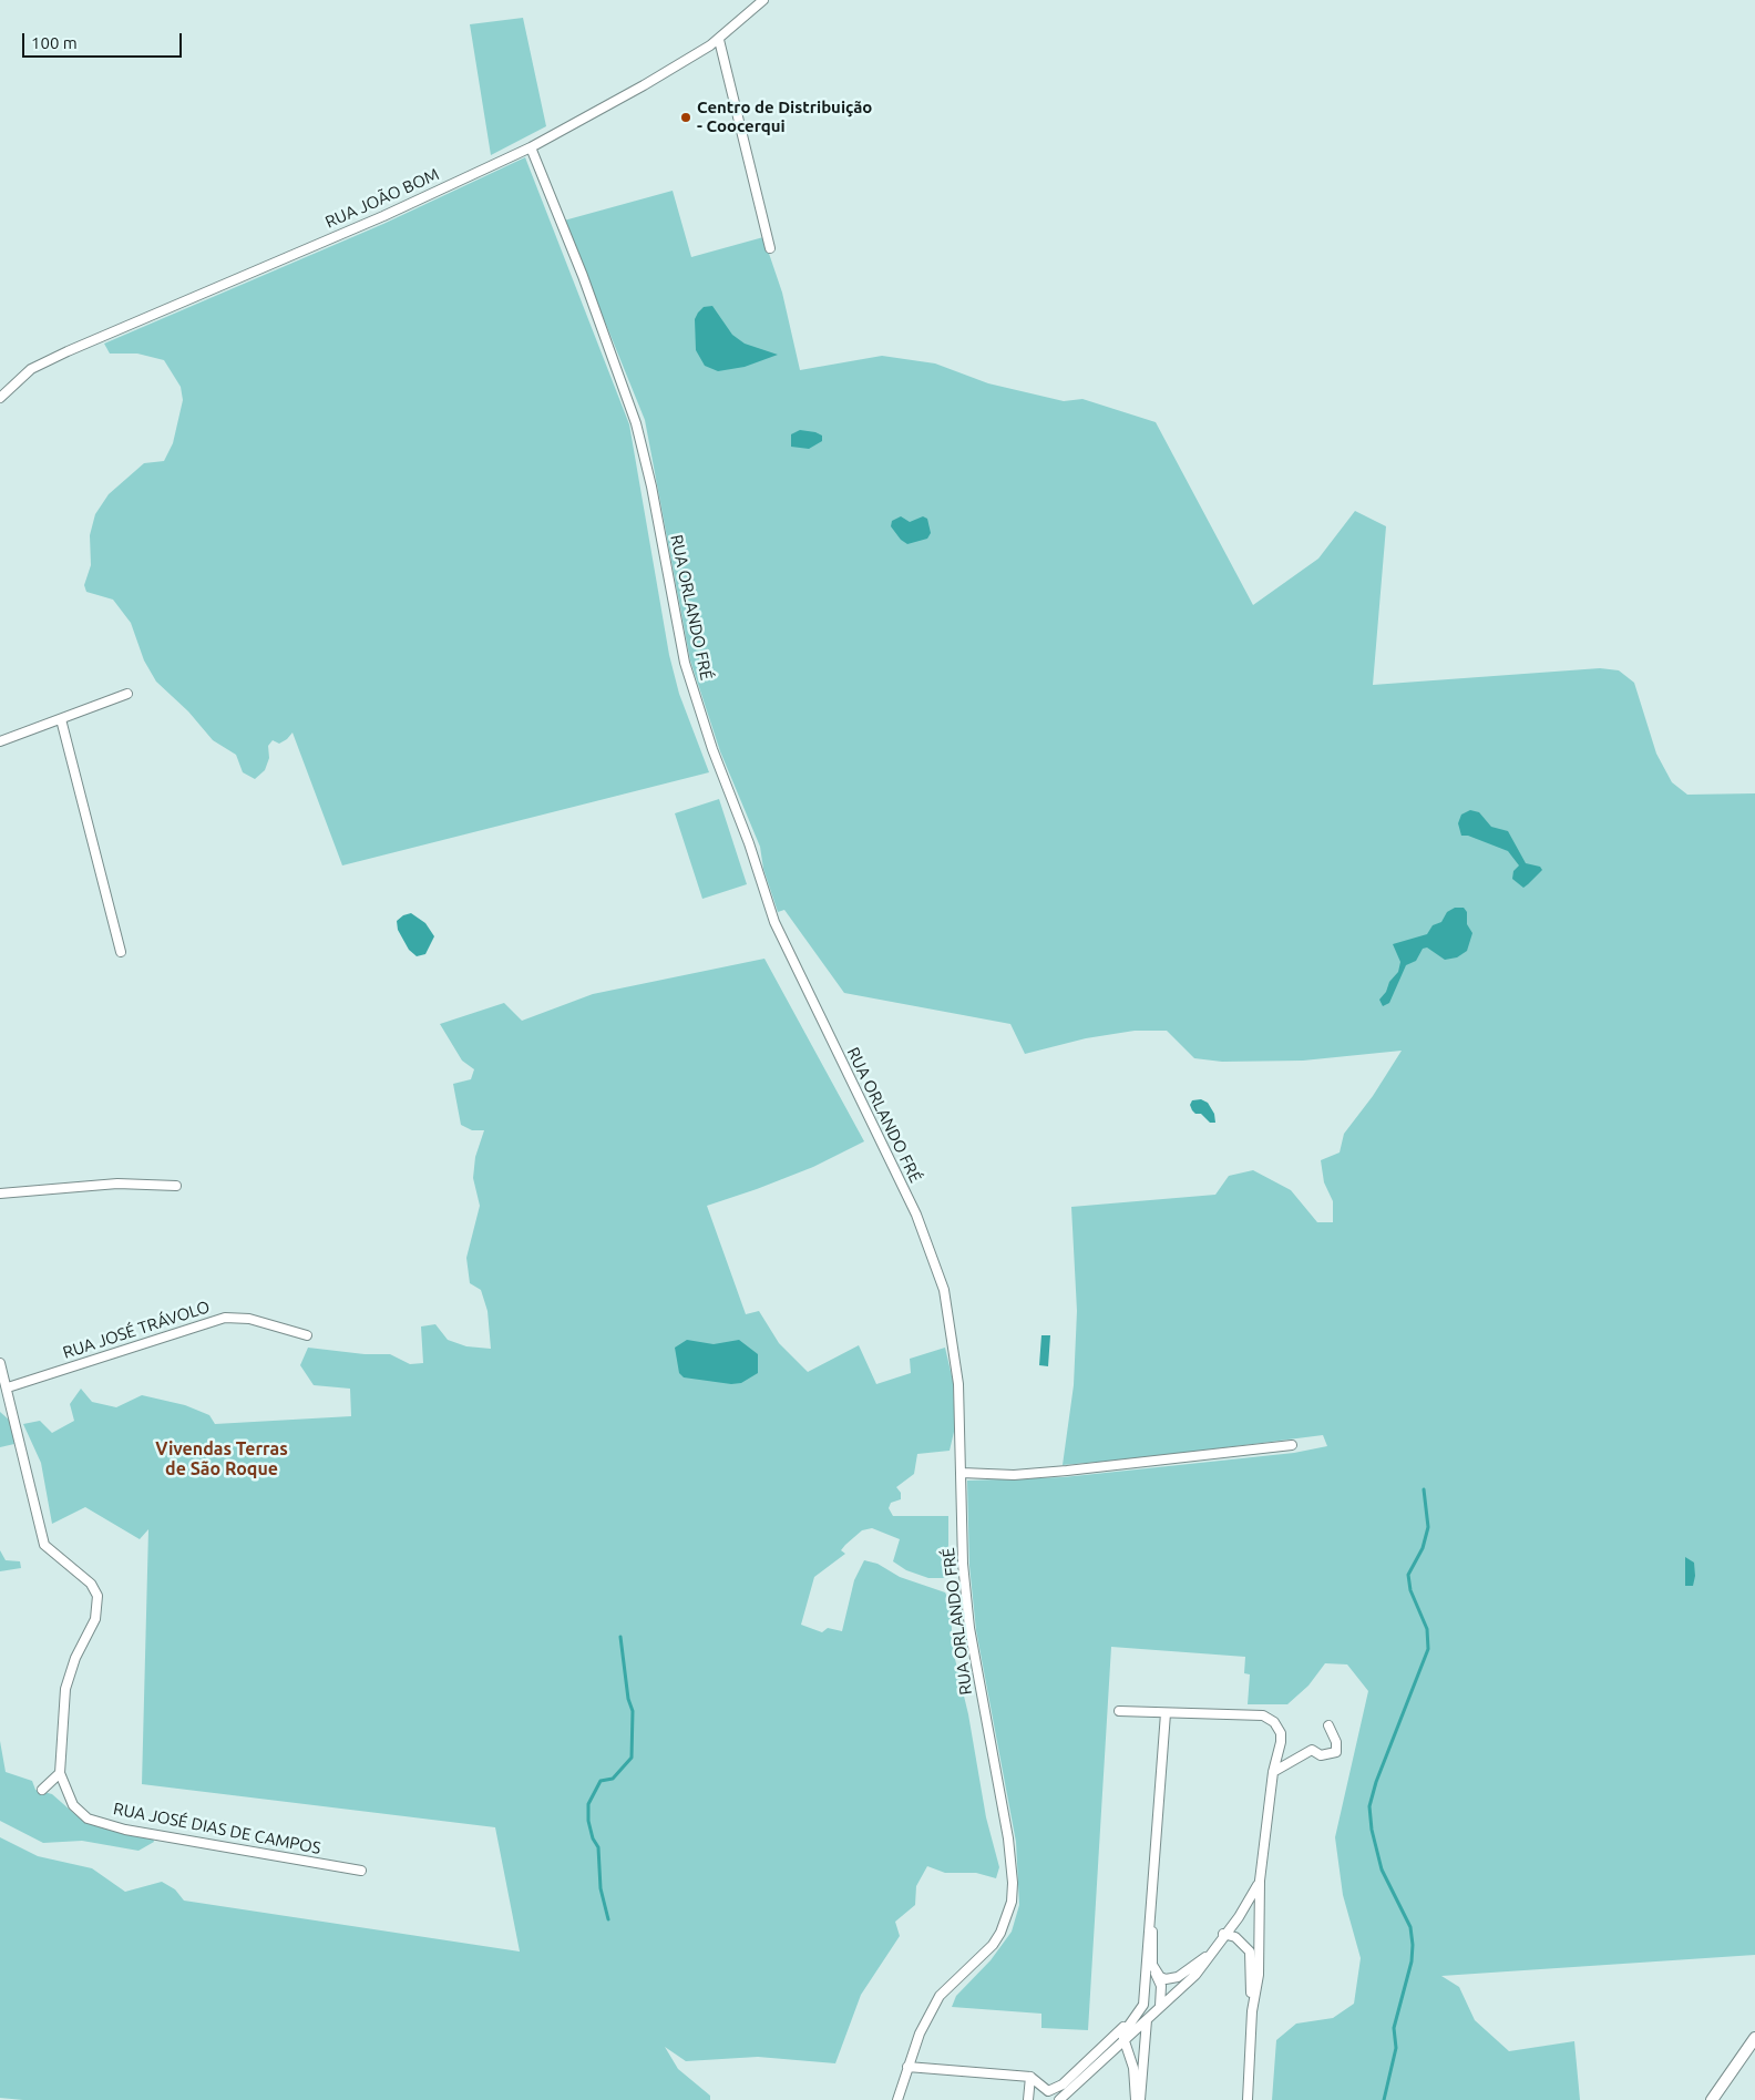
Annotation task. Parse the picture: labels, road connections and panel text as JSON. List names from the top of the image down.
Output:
{
  "streets": {
    "street": [
      "RUA JOÃO BOM",
      "RUA ORLANDO FRÉ",
      "RUA JOSÉ TRÁVOLO",
      "RUA JOSÉ DIAS DE CAMPOS"
    ]
  },
  "crossings": [
    ["RUA JOÃO BOM", "RUA ORLANDO FRÉ"]
  ],
  "districts": ["Vivendas Terras de São Roque"],
  "places": ["Centro de Distribuição - Coocerqui"],
  "scale_bar": "100 m"
}
